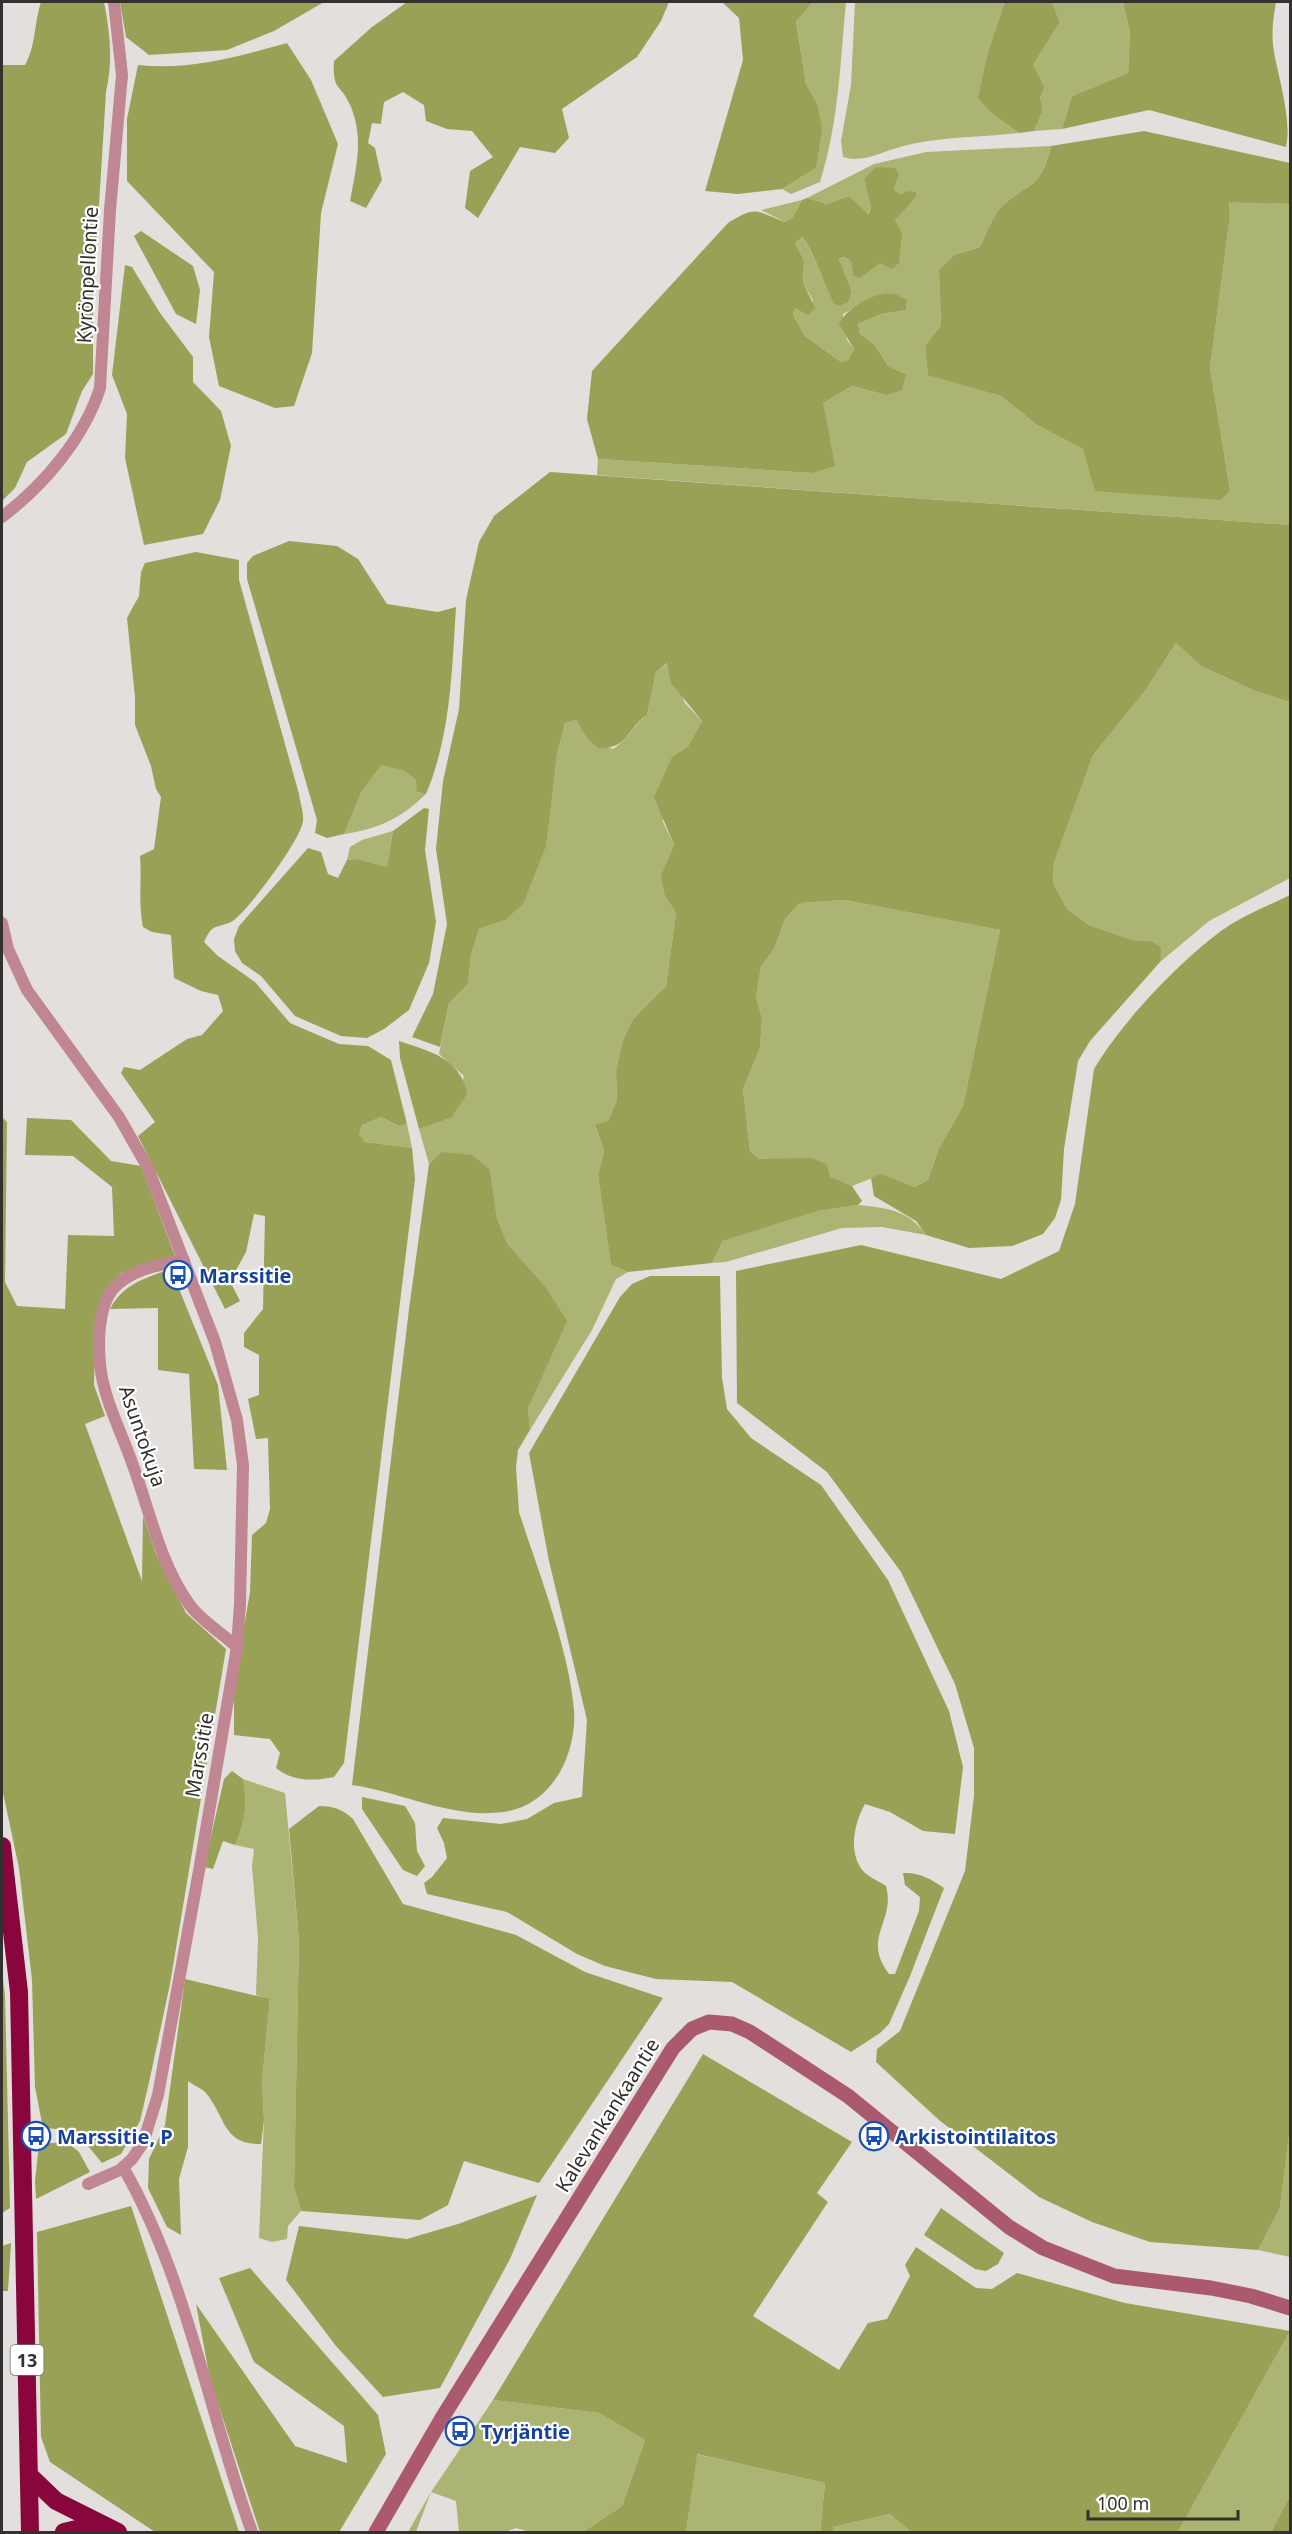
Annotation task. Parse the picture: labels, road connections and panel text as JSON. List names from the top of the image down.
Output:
{
  "streets": {
    "highway": ["13"],
    "street": [
      "Kyrönpellontie",
      "Asuntokuja",
      "Marssitie",
      "Kalevankankaantie"
    ]
  },
  "crossings": [
    ["Asuntokuja", "Marssitie"]
  ],
  "places": {
    "bus stop": [
      "Marssitie",
      "Marssitie, P",
      "Arkistointilaitos",
      "Tyrjäntie"
    ]
  },
  "scale_bar": "100 m"
}
